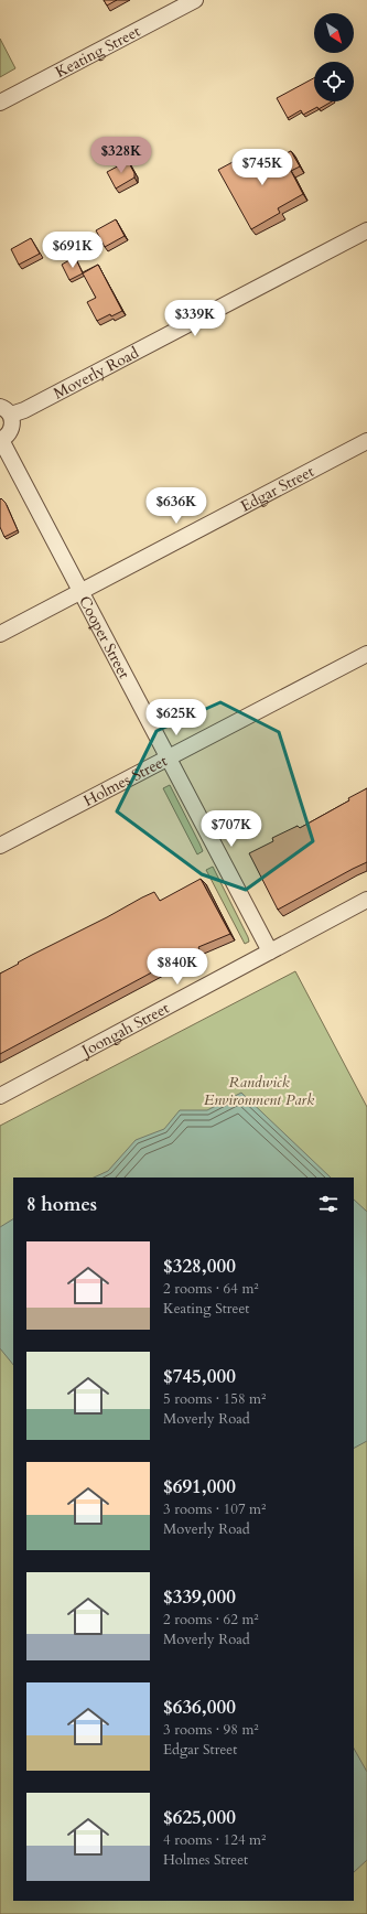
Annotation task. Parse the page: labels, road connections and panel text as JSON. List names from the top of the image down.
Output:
{
  "streets": {
    "street": [
      "Keating Street",
      "Moverly Road",
      "Edgar Street",
      "Cooper Street",
      "Holmes Street",
      "Joongah Street"
    ]
  },
  "crossings": [
    ["Edgar Street", "Cooper Street"],
    ["Cooper Street", "Holmes Street"],
    ["Cooper Street", "Joongah Street"]
  ],
  "parks": ["Randwick Environment Park"],
  "north": "bottom right",
  "page": {
    "price": [
      "$328K",
      "$745K",
      "$691K",
      "$339K",
      "$636K",
      "$625K",
      "$707K",
      "$840K"
    ],
    "heading": "8 homes",
    "list": [
      {
        "name": "$328,000",
        "note": "2 rooms · 64 m² · Keating Street"
      },
      {
        "name": "$745,000",
        "note": "5 rooms · 158 m² · Moverly Road"
      },
      {
        "name": "$691,000",
        "note": "3 rooms · 107 m² · Moverly Road"
      },
      {
        "name": "$339,000",
        "note": "2 rooms · 62 m² · Moverly Road"
      },
      {
        "name": "$636,000",
        "note": "3 rooms · 98 m² · Edgar Street"
      },
      {
        "name": "$625,000",
        "note": "4 rooms · 124 m² · Holmes Street"
      }
    ]
  }
}
